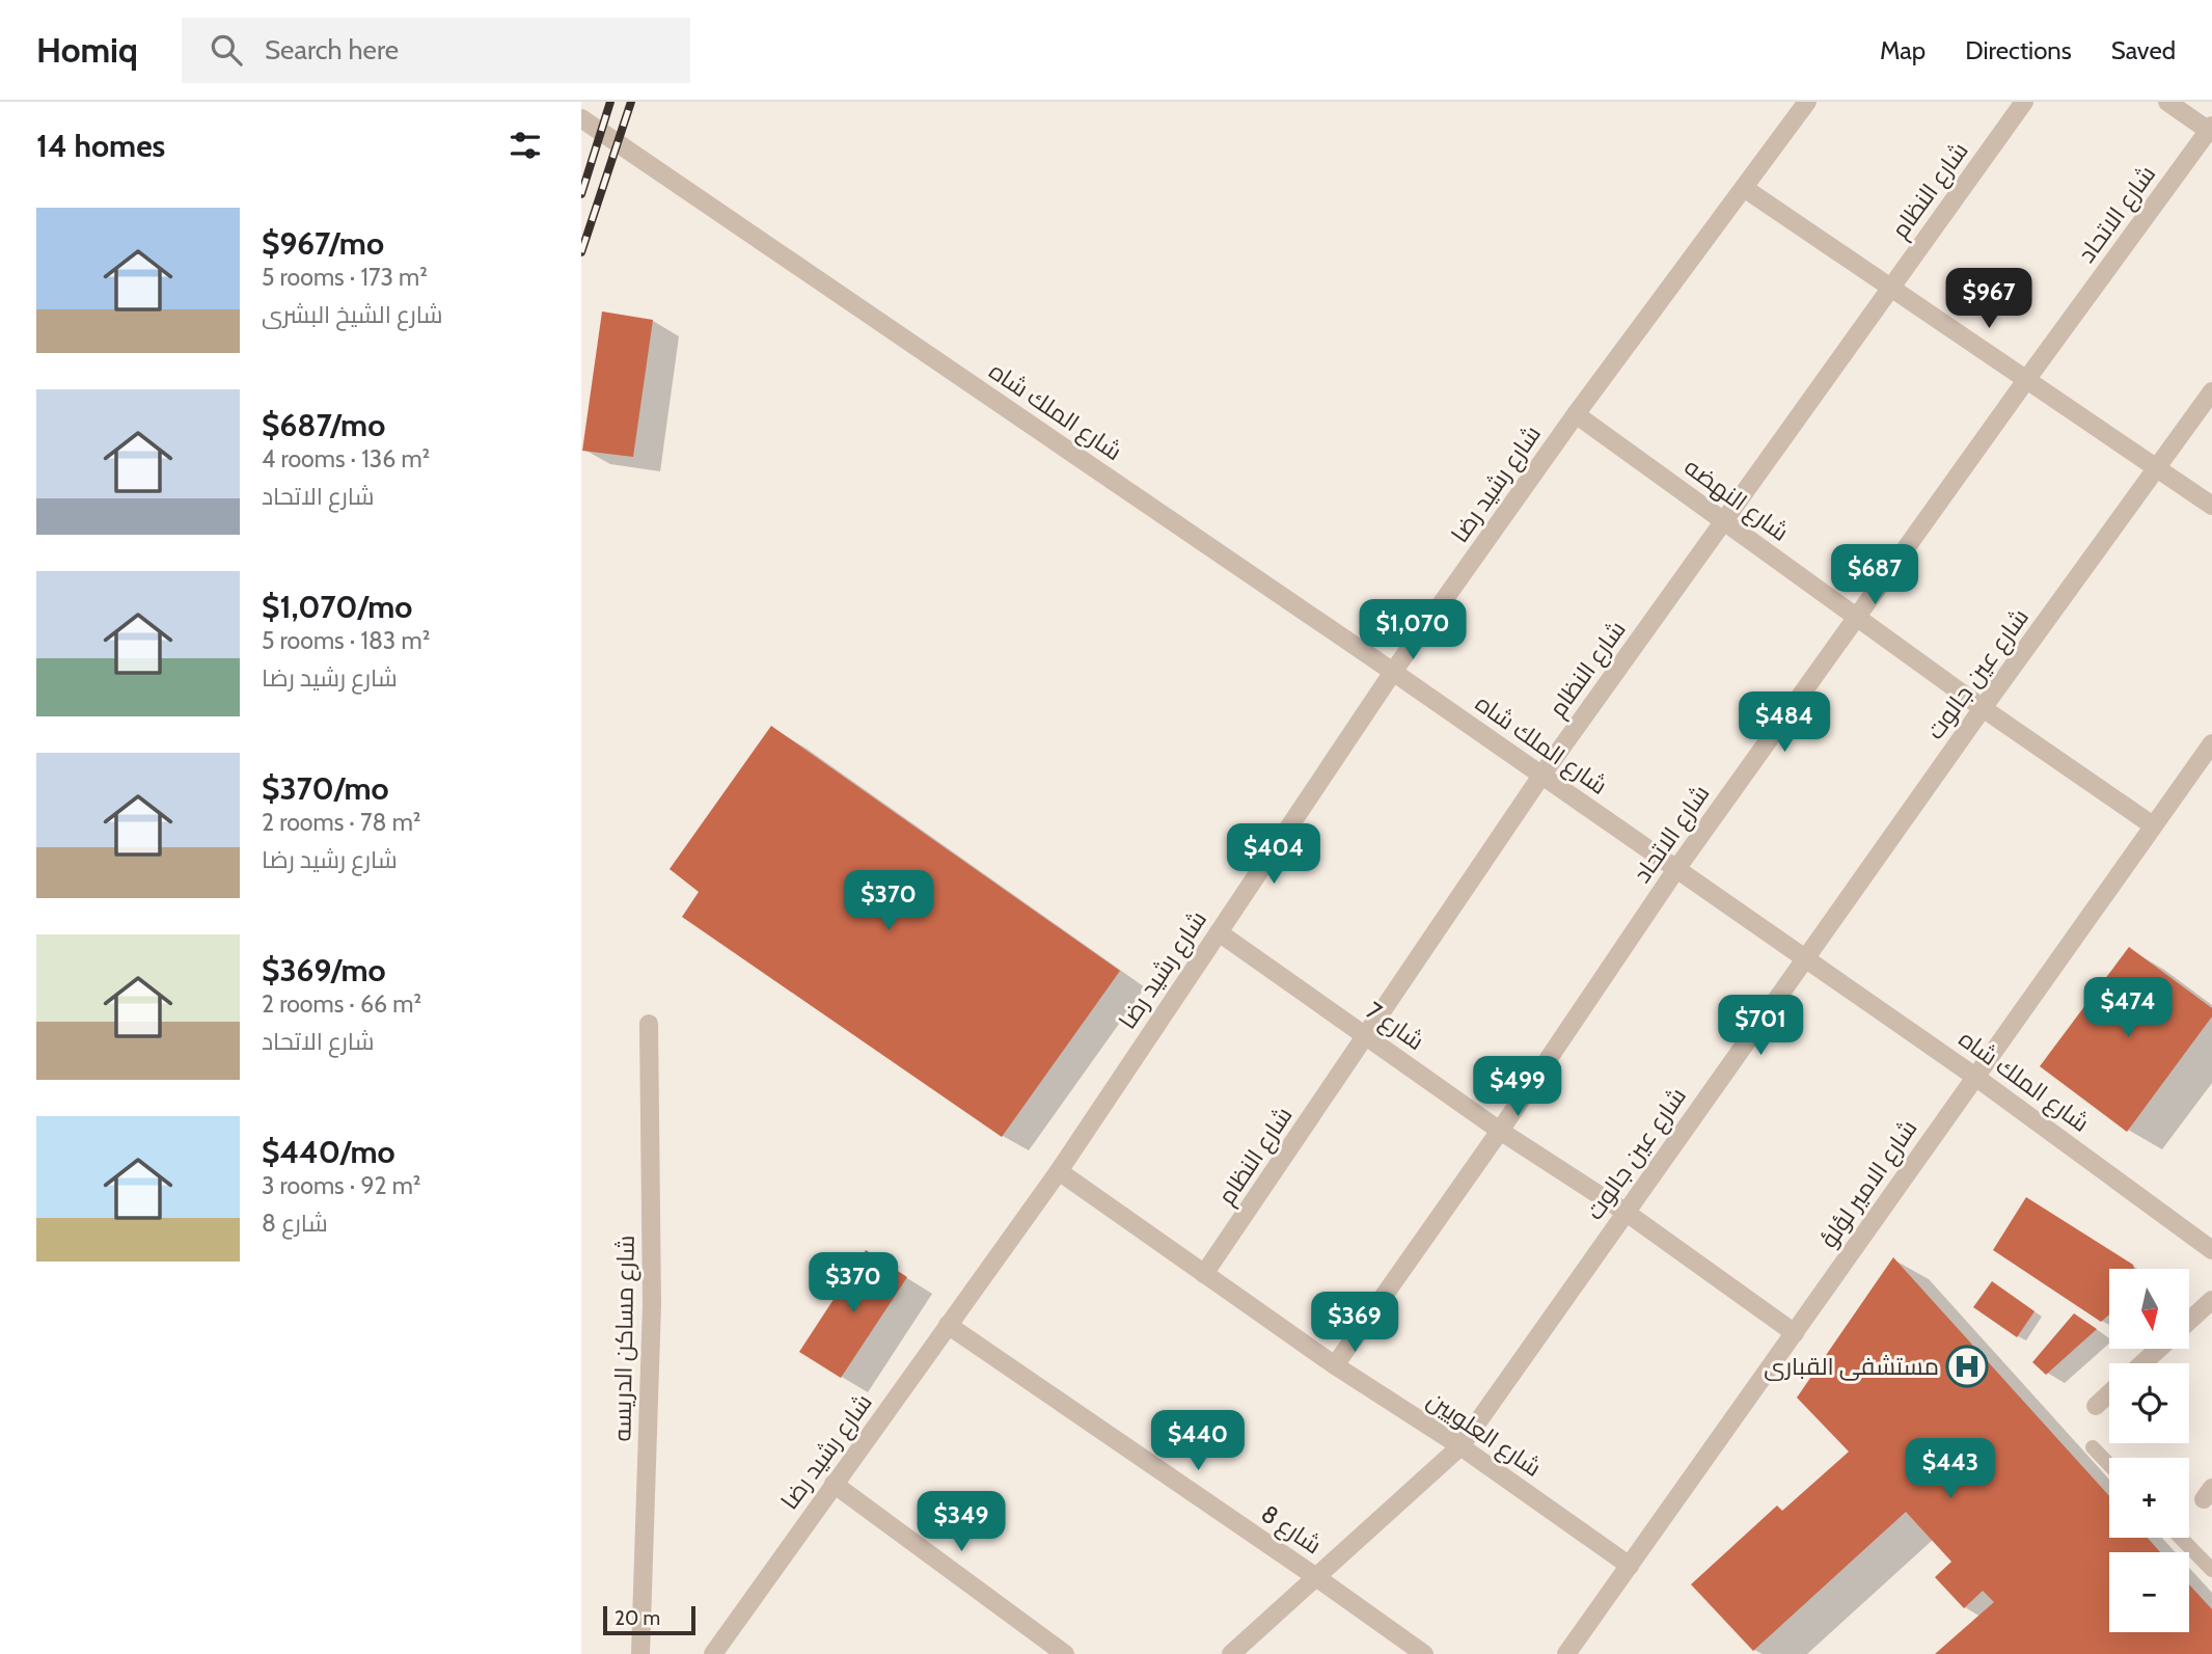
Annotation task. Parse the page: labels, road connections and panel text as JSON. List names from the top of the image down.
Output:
{
  "streets": {
    "street": [
      "شارع النظام",
      "شارع الاتحاد",
      "شارع الملك شاه",
      "شارع رشيد رضا",
      "شارع النهضه",
      "شارع عين جالوت",
      "شارع 7",
      "شارع الامير لؤلؤ",
      "شارع مساكن الدريسه",
      "شارع العلويين",
      "شارع 8"
    ]
  },
  "crossings": [
    ["شارع النظام", "شارع الملك شاه"],
    ["شارع النظام", "شارع النهضه"],
    ["شارع النظام", "شارع 7"],
    ["شارع النظام", "شارع العلويين"],
    ["شارع الاتحاد", "شارع الملك شاه"],
    ["شارع الاتحاد", "شارع النهضه"],
    ["شارع الاتحاد", "شارع 7"],
    ["شارع الاتحاد", "شارع العلويين"],
    ["شارع الملك شاه", "شارع رشيد رضا"],
    ["شارع الملك شاه", "شارع عين جالوت"],
    ["شارع الملك شاه", "شارع الامير لؤلؤ"],
    ["شارع رشيد رضا", "شارع النهضه"],
    ["شارع رشيد رضا", "شارع 7"],
    ["شارع رشيد رضا", "شارع العلويين"],
    ["شارع رشيد رضا", "شارع 8"],
    ["شارع النهضه", "شارع عين جالوت"],
    ["شارع النهضه", "شارع الامير لؤلؤ"],
    ["شارع عين جالوت", "شارع 7"],
    ["شارع عين جالوت", "شارع العلويين"],
    ["شارع عين جالوت", "شارع 8"],
    ["شارع 7", "شارع الامير لؤلؤ"],
    ["شارع الامير لؤلؤ", "شارع العلويين"]
  ],
  "places": {
    "hospital": ["مستشفى القبارى"]
  },
  "scale_bar": "20 m",
  "north": "bottom",
  "page": {
    "header": "Homiq",
    "search": "Search here",
    "nav": ["Map", "Directions", "Saved"],
    "heading": "14 homes",
    "list": [
      {
        "name": "$967/mo",
        "note": "5 rooms · 173 m² · شارع الشيخ البشرى"
      },
      {
        "name": "$687/mo",
        "note": "4 rooms · 136 m² · شارع الاتحاد"
      },
      {
        "name": "$1,070/mo",
        "note": "5 rooms · 183 m² · شارع رشيد رضا"
      },
      {
        "name": "$370/mo",
        "note": "2 rooms · 78 m² · شارع رشيد رضا"
      },
      {
        "name": "$369/mo",
        "note": "2 rooms · 66 m² · شارع الاتحاد"
      },
      {
        "name": "$440/mo",
        "note": "3 rooms · 92 m² · شارع 8"
      }
    ],
    "price": [
      "$967",
      "$687",
      "$1,070",
      "$484",
      "$404",
      "$370",
      "$474",
      "$701",
      "$499",
      "$370",
      "$369",
      "$440",
      "$443",
      "$349"
    ],
    "map_buttons": ["+", "−"],
    "scale": "20 m"
  }
}
